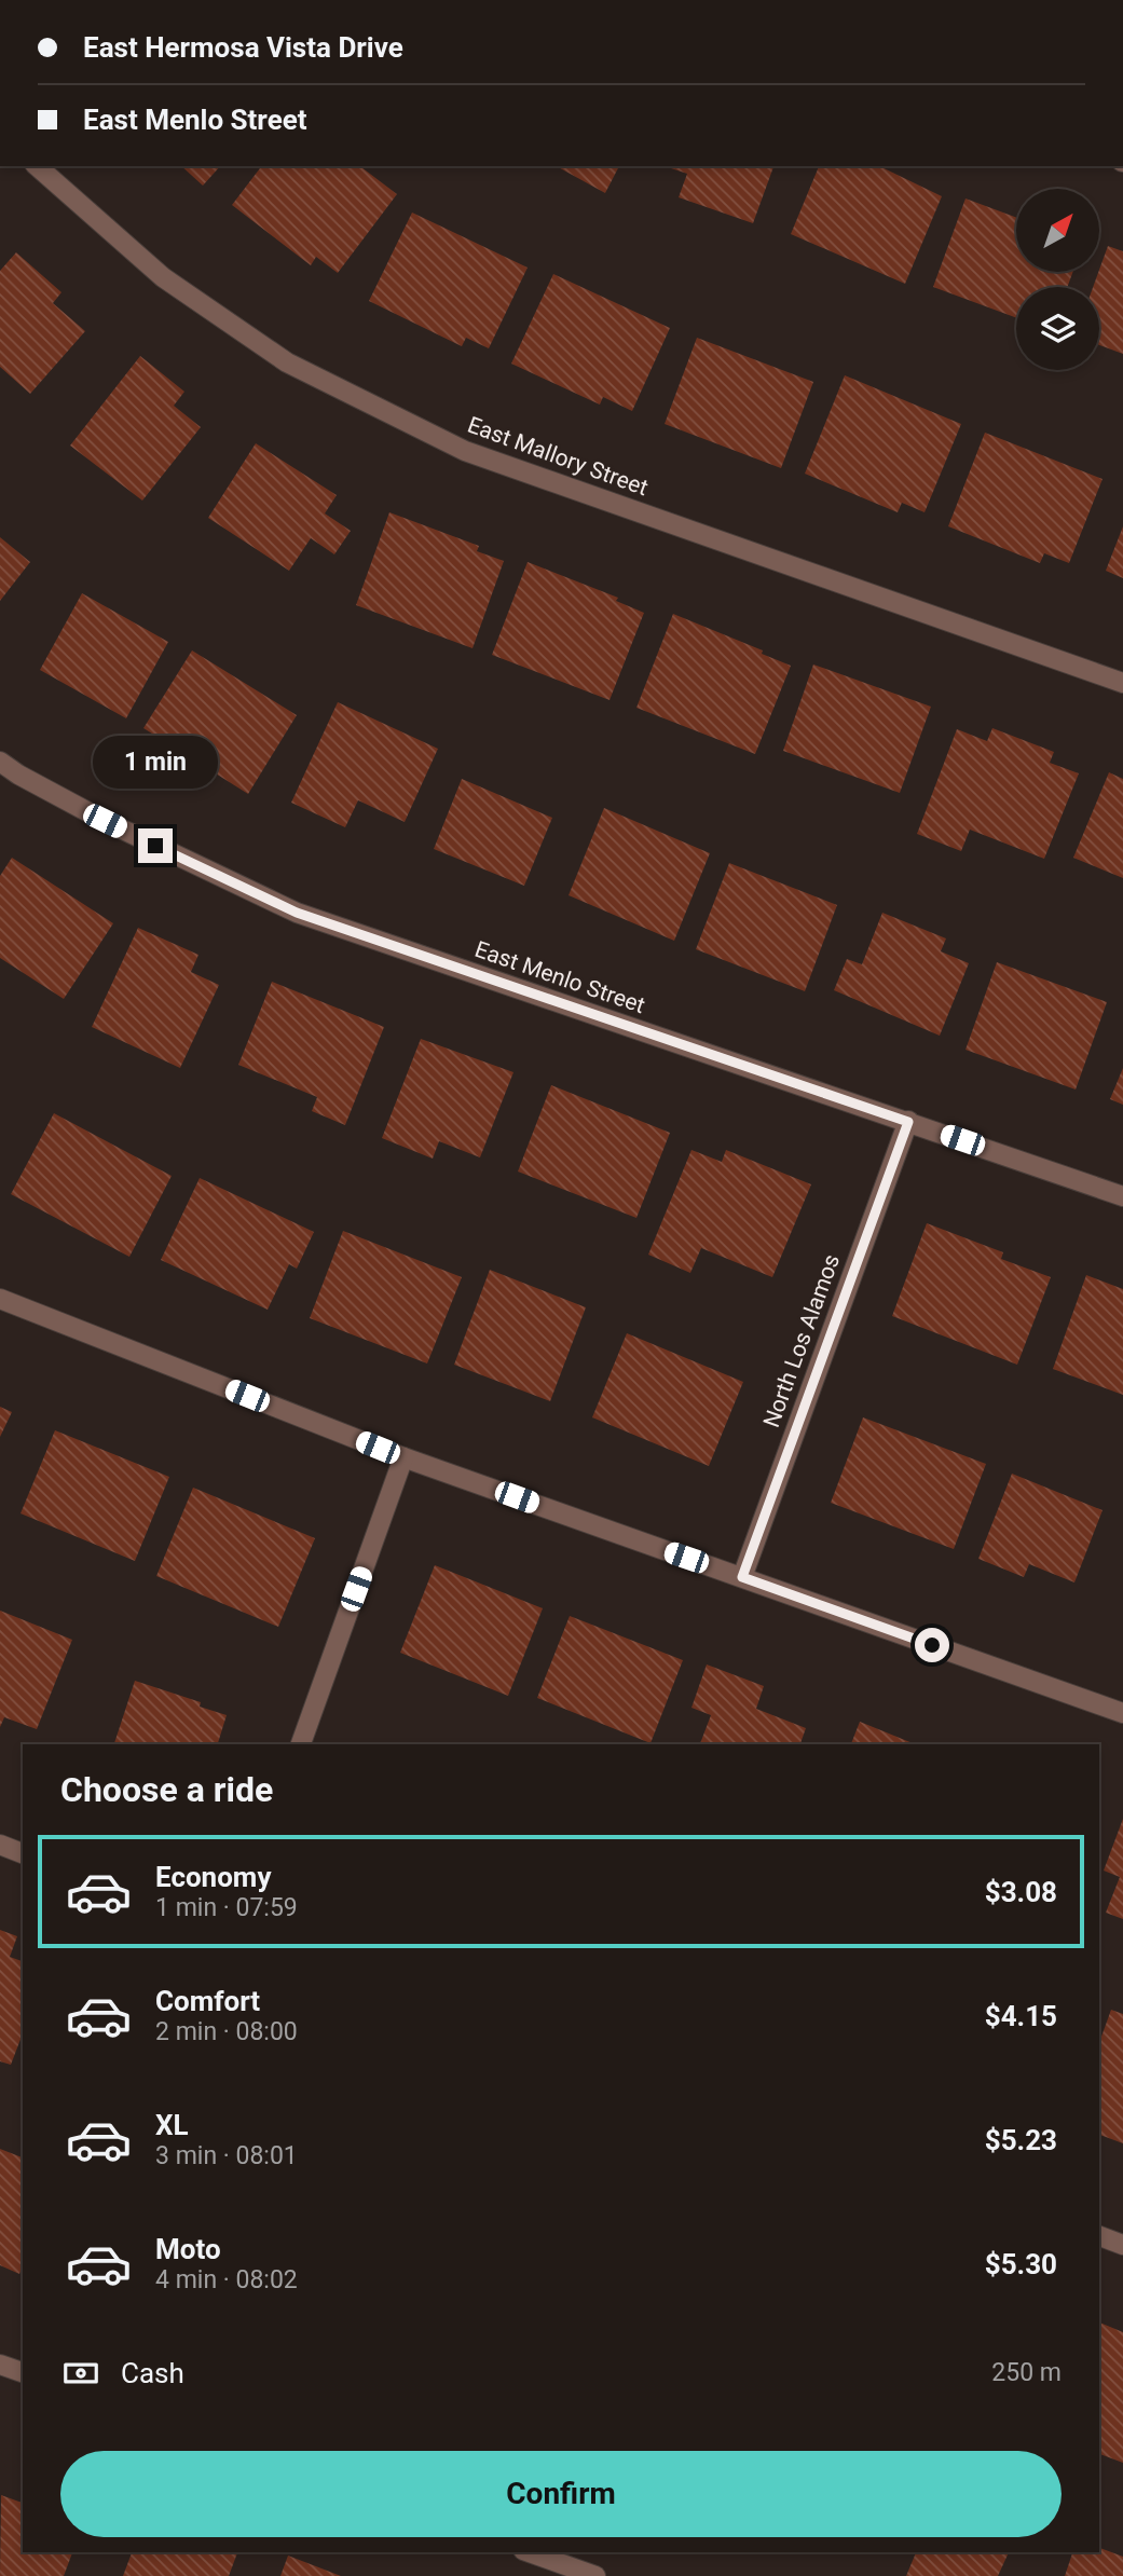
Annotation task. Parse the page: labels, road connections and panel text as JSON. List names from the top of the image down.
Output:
{
  "streets": {
    "street": ["East Mallory Street", "East Menlo Street", "North Los Alamos"]
  },
  "crossings": [
    ["East Menlo Street", "North Los Alamos"]
  ],
  "north": "top right",
  "page": {
    "banner": ["East Hermosa Vista Drive", "East Menlo Street"],
    "bubble": "1 min",
    "heading": "Choose a ride",
    "list": [
      {
        "name": "Economy",
        "note": "1 min · 07:59",
        "value": "$3.08"
      },
      {
        "name": "Comfort",
        "note": "2 min · 08:00",
        "value": "$4.15"
      },
      {
        "name": "XL",
        "note": "3 min · 08:01",
        "value": "$5.23"
      },
      {
        "name": "Moto",
        "note": "4 min · 08:02",
        "value": "$5.30"
      }
    ],
    "pay": ["Cash", "250 m"],
    "buttons": "Confirm"
  }
}
